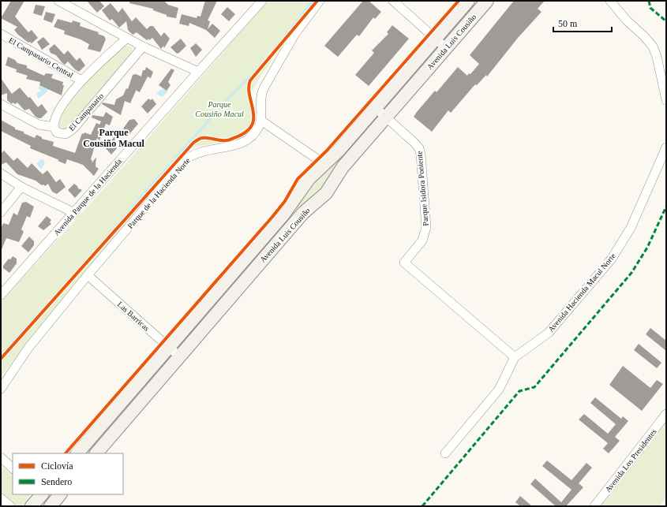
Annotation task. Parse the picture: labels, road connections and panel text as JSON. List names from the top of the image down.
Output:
{
  "streets": {
    "street": [
      "Avenida Luis Cousiño",
      "El Campanario Central",
      "El Campanario",
      "Parque Isidora Poniente",
      "Parque de la Hacienda Norte",
      "Avenida Parque de la Hacienda",
      "Avenida Hacienda Macul Norte",
      "Las Barricas",
      "Avenida Los Presidentes"
    ]
  },
  "crossings": [
    ["Avenida Luis Cousiño", "Parque Isidora Poniente"],
    ["Avenida Luis Cousiño", "Las Barricas"],
    ["Parque Isidora Poniente", "Avenida Hacienda Macul Norte"],
    ["Parque de la Hacienda Norte", "Las Barricas"]
  ],
  "districts": ["Parque Cousiño Macul"],
  "parks": ["Parque Cousiño Macul"],
  "legend": ["Ciclovía", "Sendero"],
  "scale_bar": "50 m"
}
